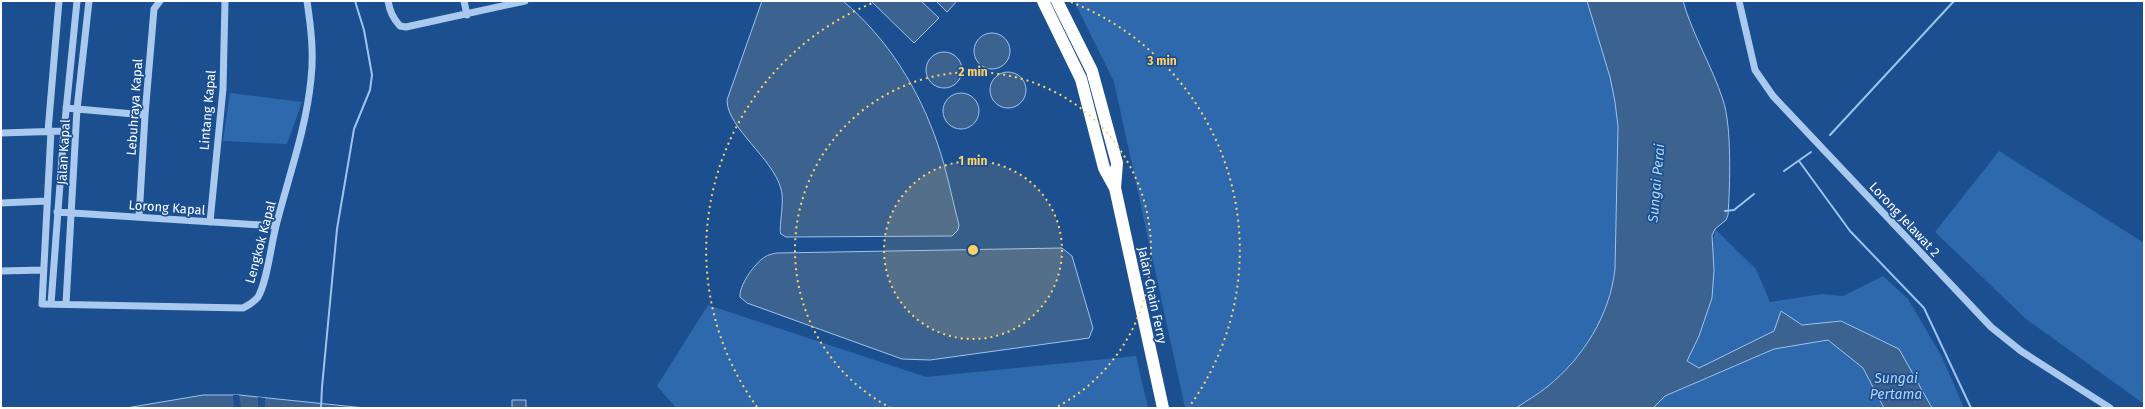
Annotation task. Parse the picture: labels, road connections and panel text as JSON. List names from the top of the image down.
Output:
{
  "streets": {
    "highway": ["Jalan Chain Ferry"],
    "street": [
      "Lebuhraya Kapal",
      "Lintang Kapal",
      "Jalan Kapal",
      "Lorong Kapal",
      "Lorong Jelawat 2",
      "Lengkok Kapal"
    ]
  },
  "crossings": [
    ["Lebuhraya Kapal", "Lorong Kapal"],
    ["Lintang Kapal", "Lorong Kapal"],
    ["Jalan Kapal", "Lorong Kapal"],
    ["Jalan Kapal", "Lengkok Kapal"],
    ["Lorong Kapal", "Lengkok Kapal"]
  ],
  "water": ["Sungai Perai", "Sungai Pertama"],
  "rings": ["3 min", "2 min", "1 min"]
}
